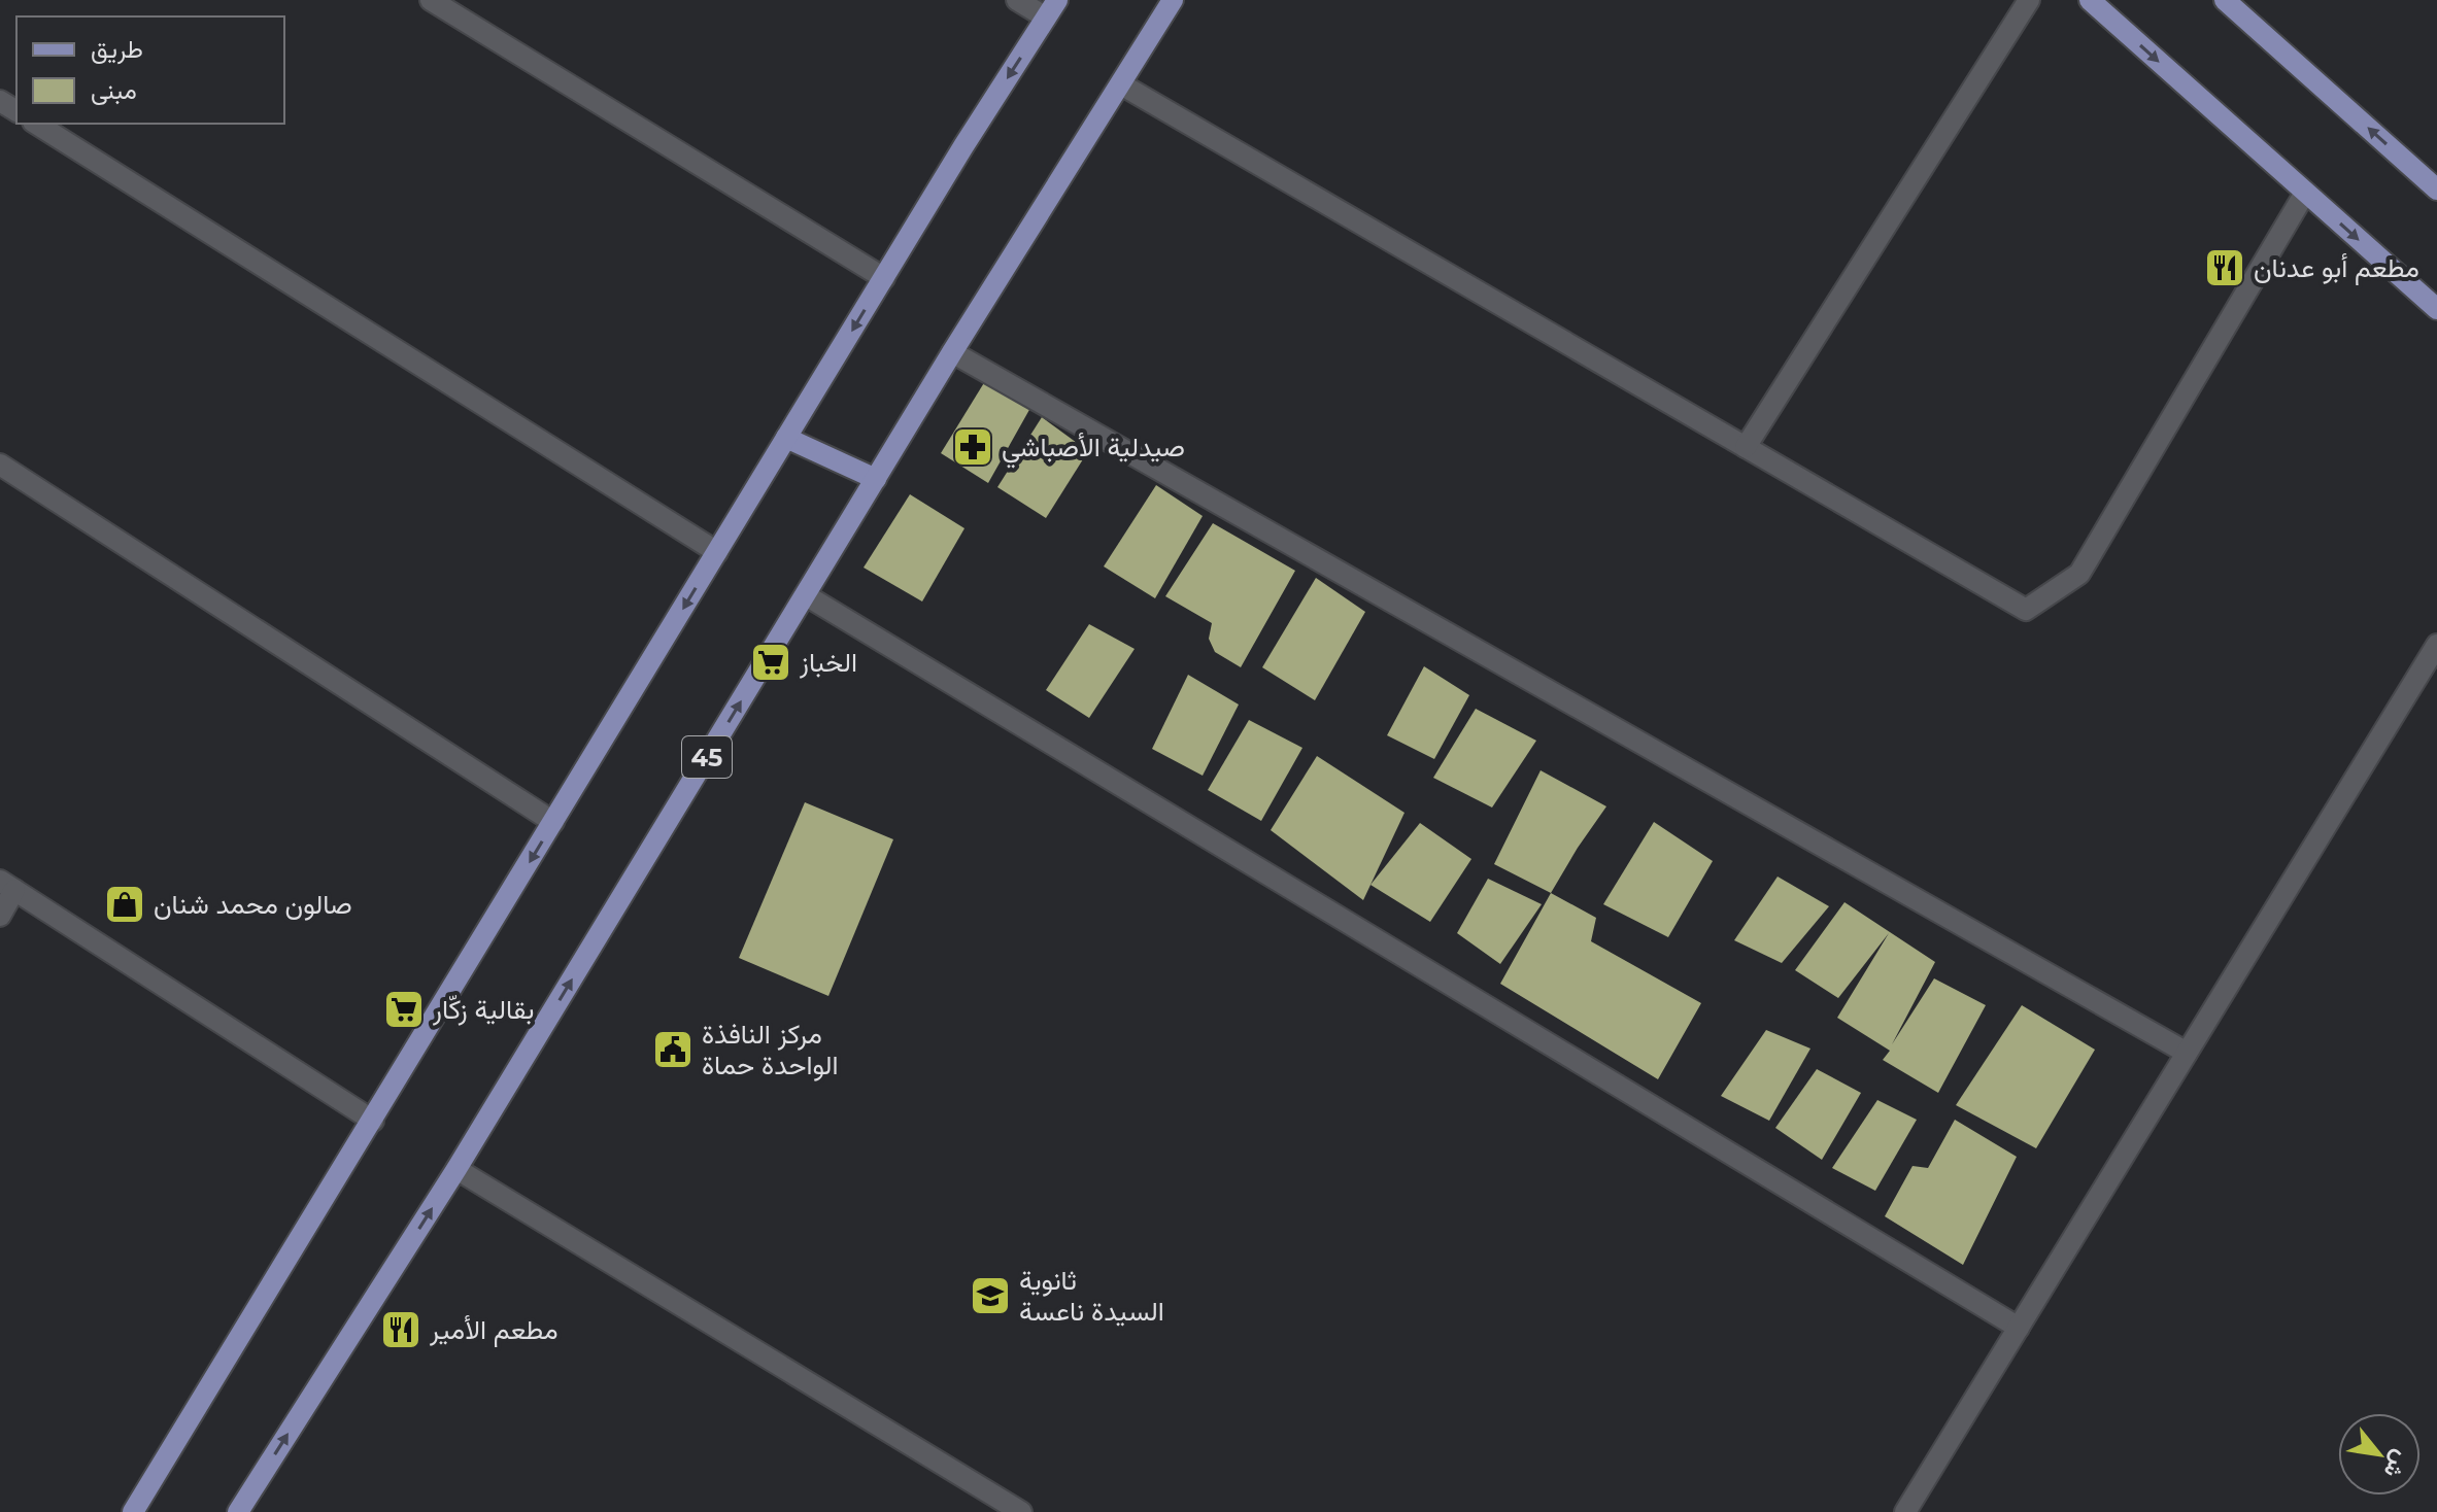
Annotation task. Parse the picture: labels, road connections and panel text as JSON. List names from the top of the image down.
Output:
{
  "streets": {
    "main road": ["45"]
  },
  "places": {
    "restaurant": ["مطعم أبو عدنان", "مطعم الأمير"],
    "pharmacy": ["صيدلية الأصباشي"],
    "supermarket": ["الخباز", "بقالية زكّار"],
    "shop": ["صالون محمد شنان"],
    "public building": ["مركز النافذة الواحدة حماة"],
    "school or university": ["ثانوية السيدة ناعسة"]
  },
  "legend": ["طريق", "مبنى"],
  "north": "bottom right"
}
